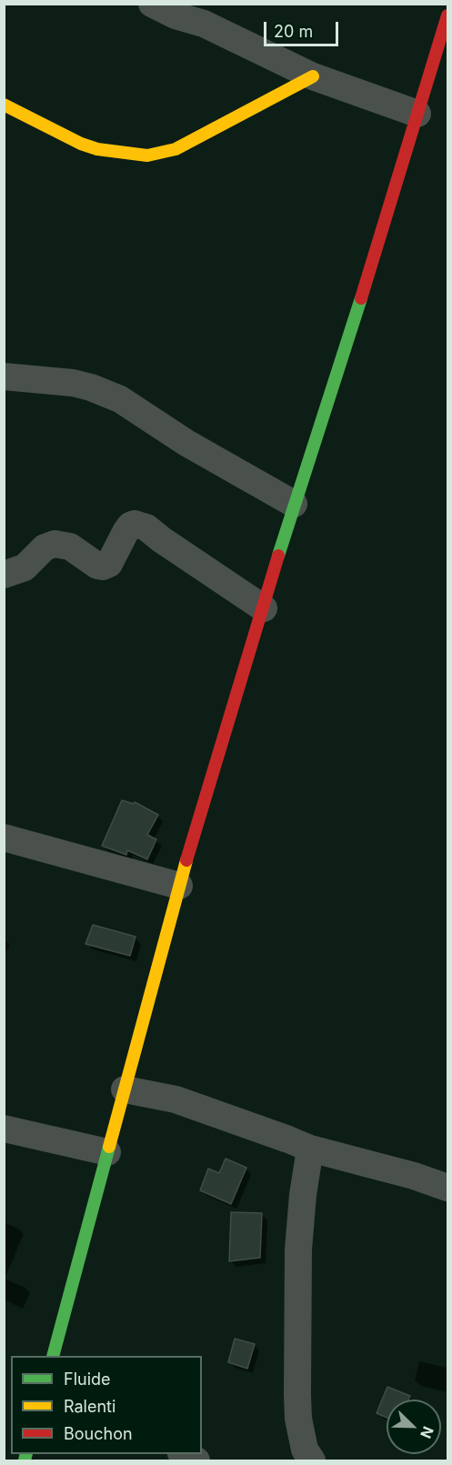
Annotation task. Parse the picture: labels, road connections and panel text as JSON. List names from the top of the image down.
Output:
{
  "legend": ["Fluide", "Ralenti", "Bouchon"],
  "scale_bar": "20 m",
  "north": "bottom right"
}
